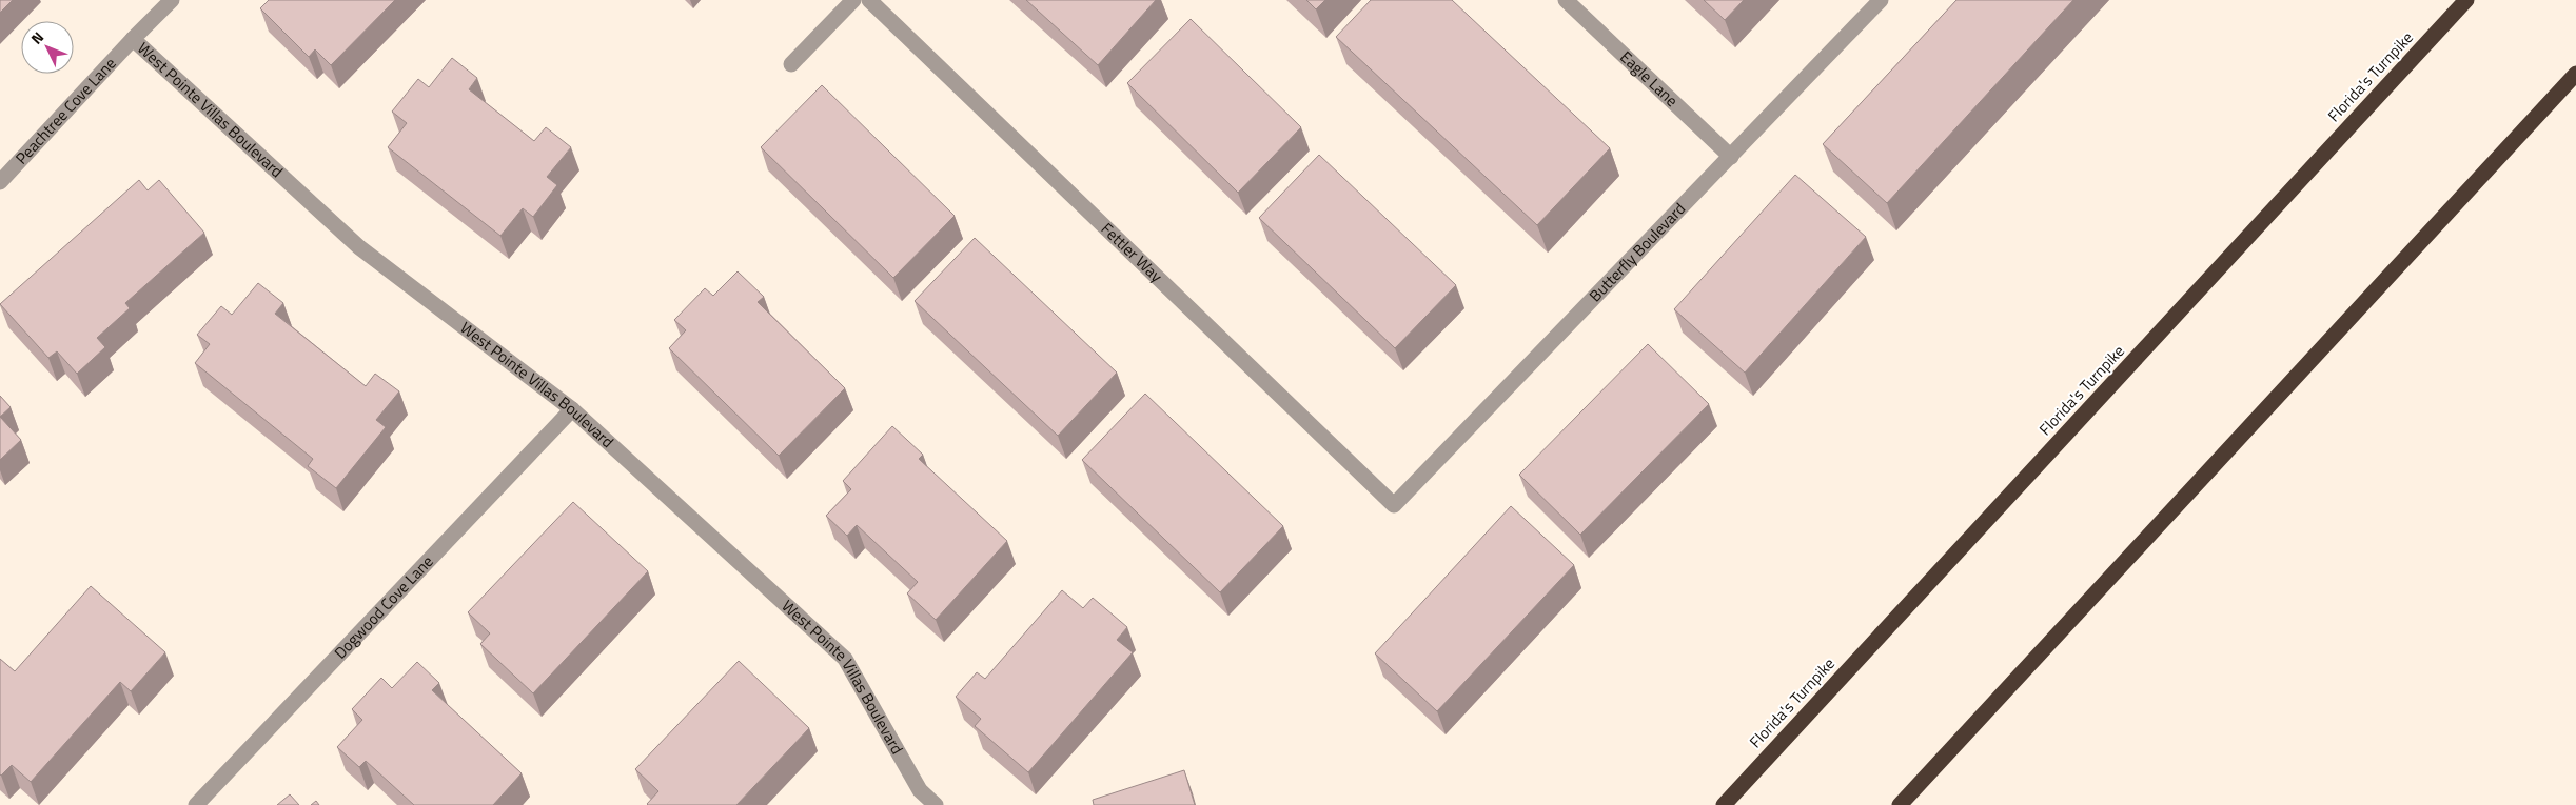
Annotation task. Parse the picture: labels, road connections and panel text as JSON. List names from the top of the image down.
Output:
{
  "streets": {
    "highway": ["Florida's Turnpike"],
    "lane": [
      "Eagle Lane",
      "Peachtree Cove Lane",
      "West Pointe Villas Boulevard",
      "Fettler Way",
      "Butterfly Boulevard",
      "Dogwood Cove Lane"
    ]
  },
  "crossings": [
    ["Eagle Lane", "Butterfly Boulevard"],
    ["Peachtree Cove Lane", "West Pointe Villas Boulevard"],
    ["West Pointe Villas Boulevard", "Dogwood Cove Lane"],
    ["Fettler Way", "Butterfly Boulevard"]
  ],
  "north": "top left"
}
